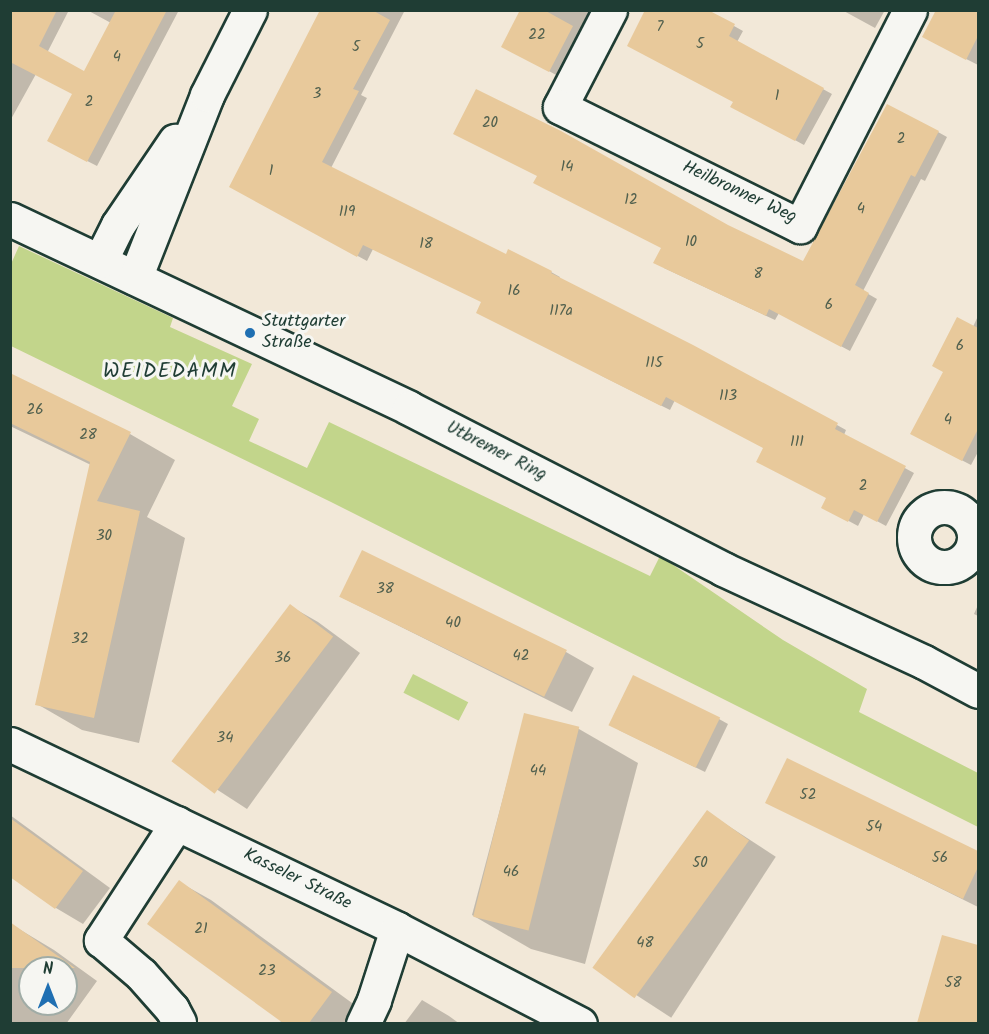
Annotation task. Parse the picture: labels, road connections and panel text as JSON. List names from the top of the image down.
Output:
{
  "streets": {
    "street": ["Heilbronner Weg", "Utbremer Ring", "Kasseler Straße"]
  },
  "districts": ["WEIDEDAMM"],
  "places": ["Stuttgarter Straße"],
  "house_numbers": [
    "7",
    "22",
    "5",
    "5",
    "4",
    "3",
    "1",
    "2",
    "20",
    "2",
    "14",
    "1",
    "12",
    "4",
    "119",
    "10",
    "18",
    "8",
    "16",
    "6",
    "117a",
    "6",
    "115",
    "113",
    "26",
    "4",
    "28",
    "111",
    "2",
    "30",
    "38",
    "40",
    "32",
    "42",
    "36",
    "34",
    "44",
    "52",
    "54",
    "56",
    "50",
    "46",
    "21",
    "48",
    "23",
    "58"
  ],
  "north": "top"
}
